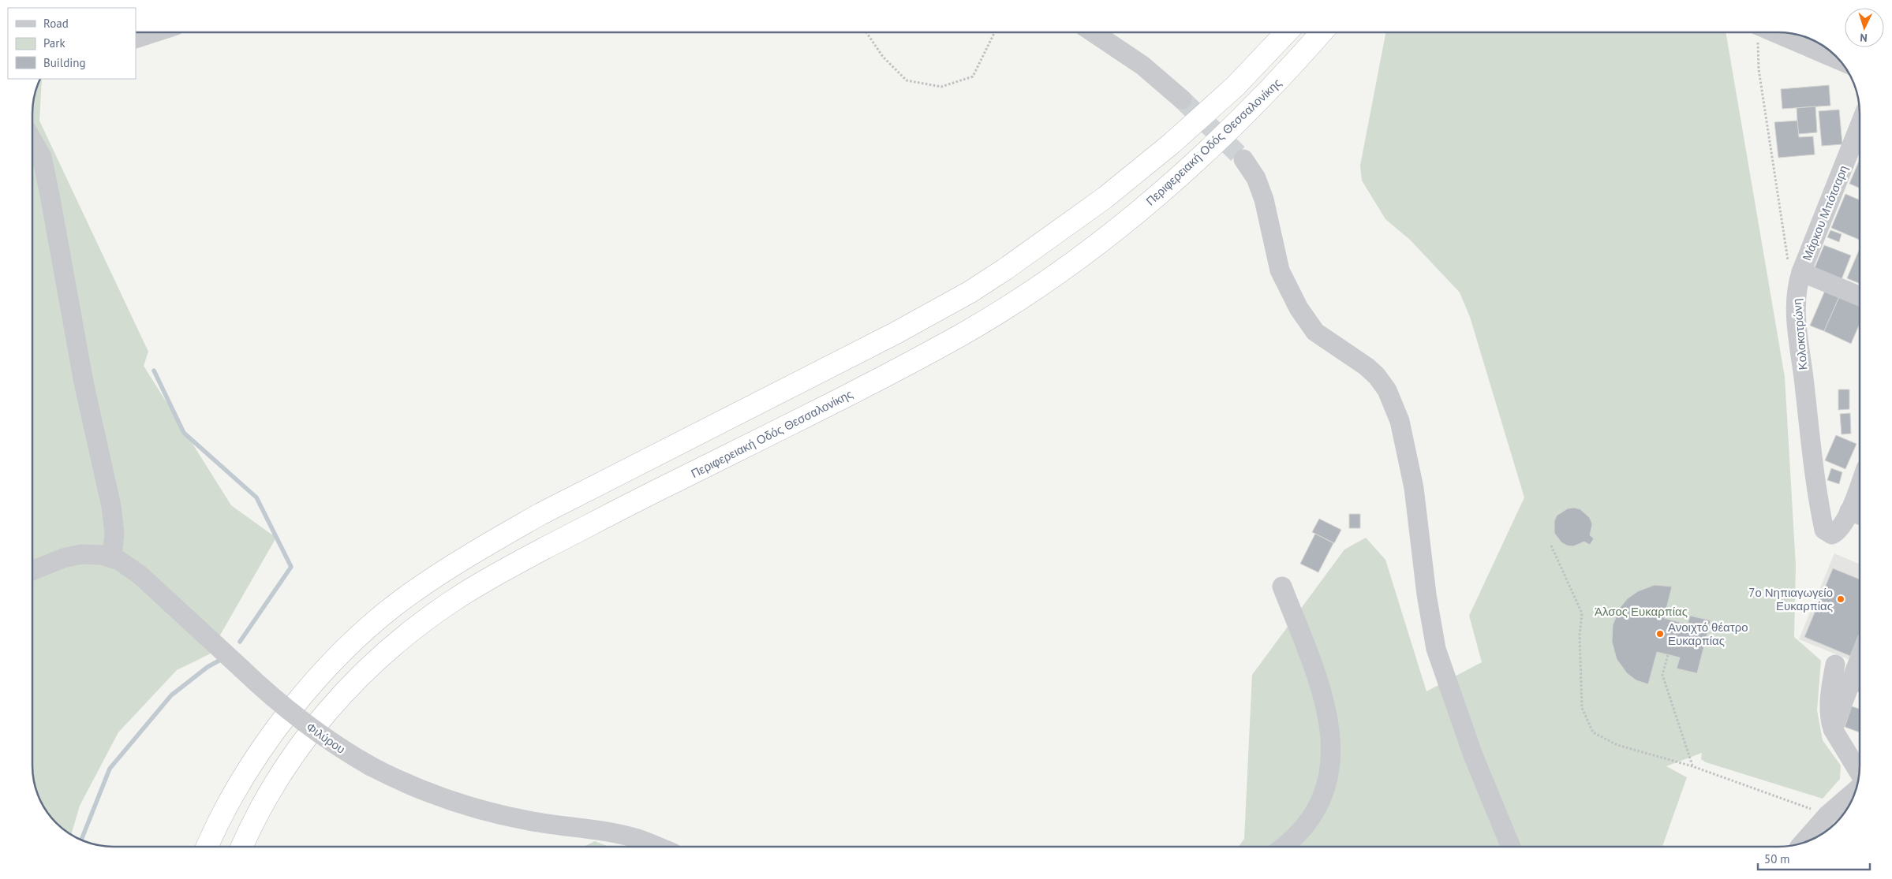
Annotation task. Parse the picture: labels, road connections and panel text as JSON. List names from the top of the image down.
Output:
{
  "streets": {
    "highway": ["Περιφερειακή Οδός Θεσσαλονίκης"],
    "street": ["Μάρκου Μπότσαρη", "Κολοκοτρώνη", "Φιλύρου"]
  },
  "crossings": [
    ["Μάρκου Μπότσαρη", "Κολοκοτρώνη"]
  ],
  "parks": ["Άλσος Ευκαρπίας"],
  "places": ["7ο Νηπιαγωγείο Ευκαρπίας", "Ανοιχτό θέατρο Ευκαρπίας"],
  "legend": ["Road", "Park", "Building"],
  "scale_bar": "50 m",
  "north": "bottom"
}
